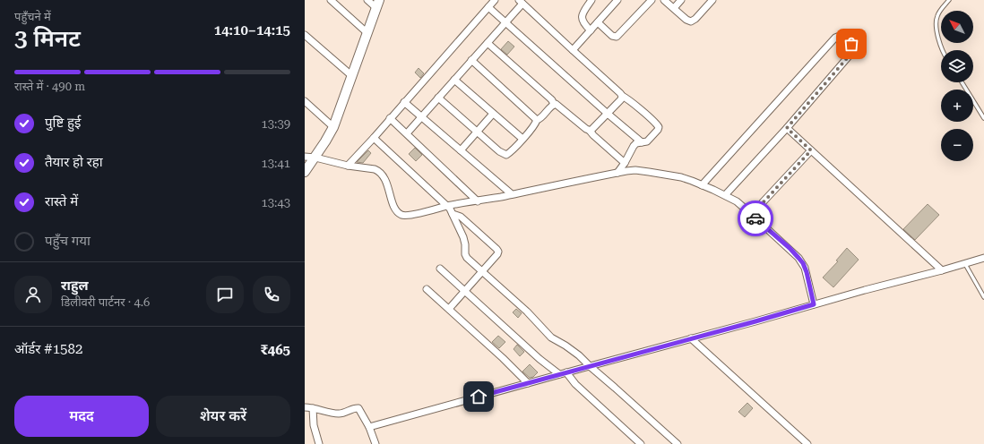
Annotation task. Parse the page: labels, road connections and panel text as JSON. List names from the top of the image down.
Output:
{
  "north": "top left",
  "page": {
    "heading": ["3 मिनट", "पहुँचने में", "14:10–14:15"],
    "panel": [
      "राहुल",
      "डिलीवरी पार्टनर · 4.6",
      "ऑर्डर #1582",
      "₹465"
    ],
    "map_buttons": ["+", "−"],
    "bar": "रास्ते में · 490 m",
    "list": [
      ["पुष्टि हुई", "13:39"],
      ["तैयार हो रहा", "13:41"],
      ["रास्ते में", "13:43"],
      "पहुँच गया"
    ],
    "buttons": ["मदद", "शेयर करें"]
  }
}
